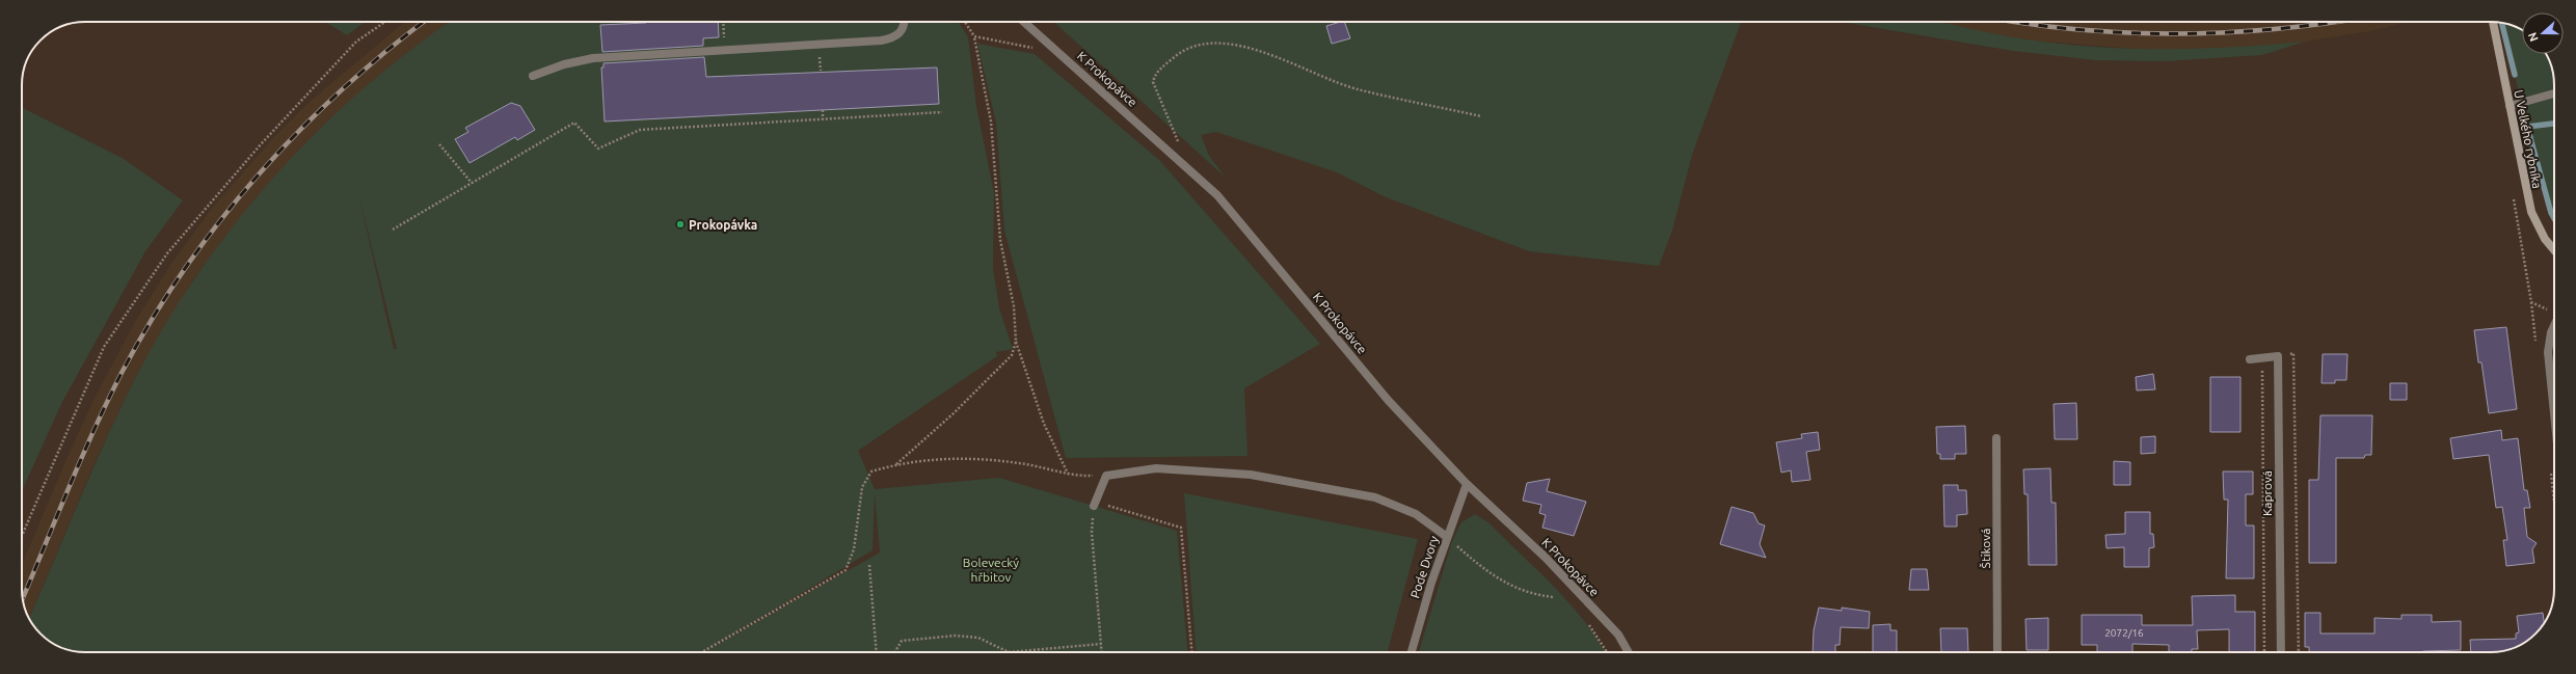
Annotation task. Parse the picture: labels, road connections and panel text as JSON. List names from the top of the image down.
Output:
{
  "streets": {
    "street": [
      "K Prokopávce",
      "U Velkého rybníka",
      "Kaprová",
      "Štiková",
      "Pode Dvory"
    ]
  },
  "crossings": [
    ["K Prokopávce", "Pode Dvory"]
  ],
  "parks": ["Bolevecký hřbitov"],
  "places": ["Prokopávka"],
  "house_numbers": ["2072/16"],
  "north": "left"
}
